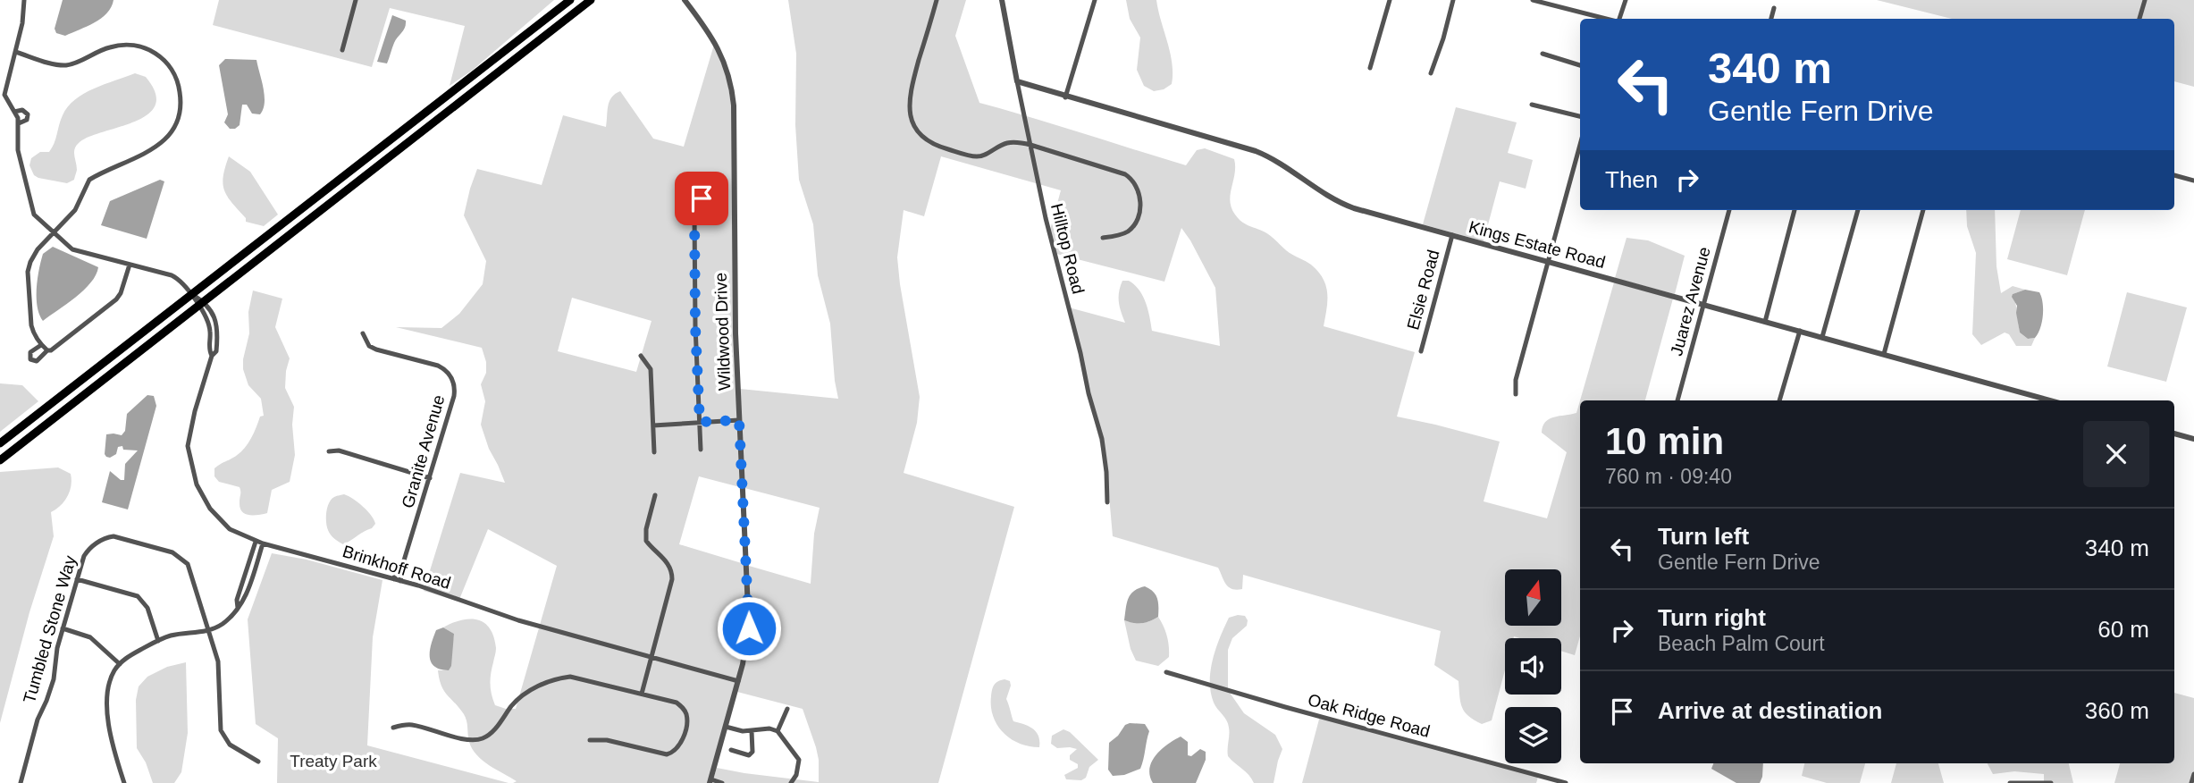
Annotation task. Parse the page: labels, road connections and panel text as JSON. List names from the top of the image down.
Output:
{
  "streets": {
    "street": [
      "Kings Estate Road",
      "Hilltop Road",
      "Elsie Road",
      "Juarez Avenue",
      "Wildwood Drive",
      "Granite Avenue",
      "Brinkhoff Road",
      "Tumbled Stone Way",
      "Oak Ridge Road"
    ]
  },
  "crossings": [
    ["Kings Estate Road", "Hilltop Road"],
    ["Kings Estate Road", "Elsie Road"],
    ["Kings Estate Road", "Juarez Avenue"],
    ["Wildwood Drive", "Brinkhoff Road"],
    ["Granite Avenue", "Brinkhoff Road"]
  ],
  "parks": ["Treaty Park"],
  "north": "top",
  "page": {
    "turn": ["340 m", "Gentle Fern Drive"],
    "then": "Then",
    "heading": ["10 min", "760 m · 09:40"],
    "list": [
      {
        "name": "Turn left",
        "note": "Gentle Fern Drive",
        "value": "340 m"
      },
      {
        "name": "Turn right",
        "note": "Beach Palm Court",
        "value": "60 m"
      },
      {
        "name": "Arrive at destination",
        "value": "360 m"
      }
    ]
  }
}
